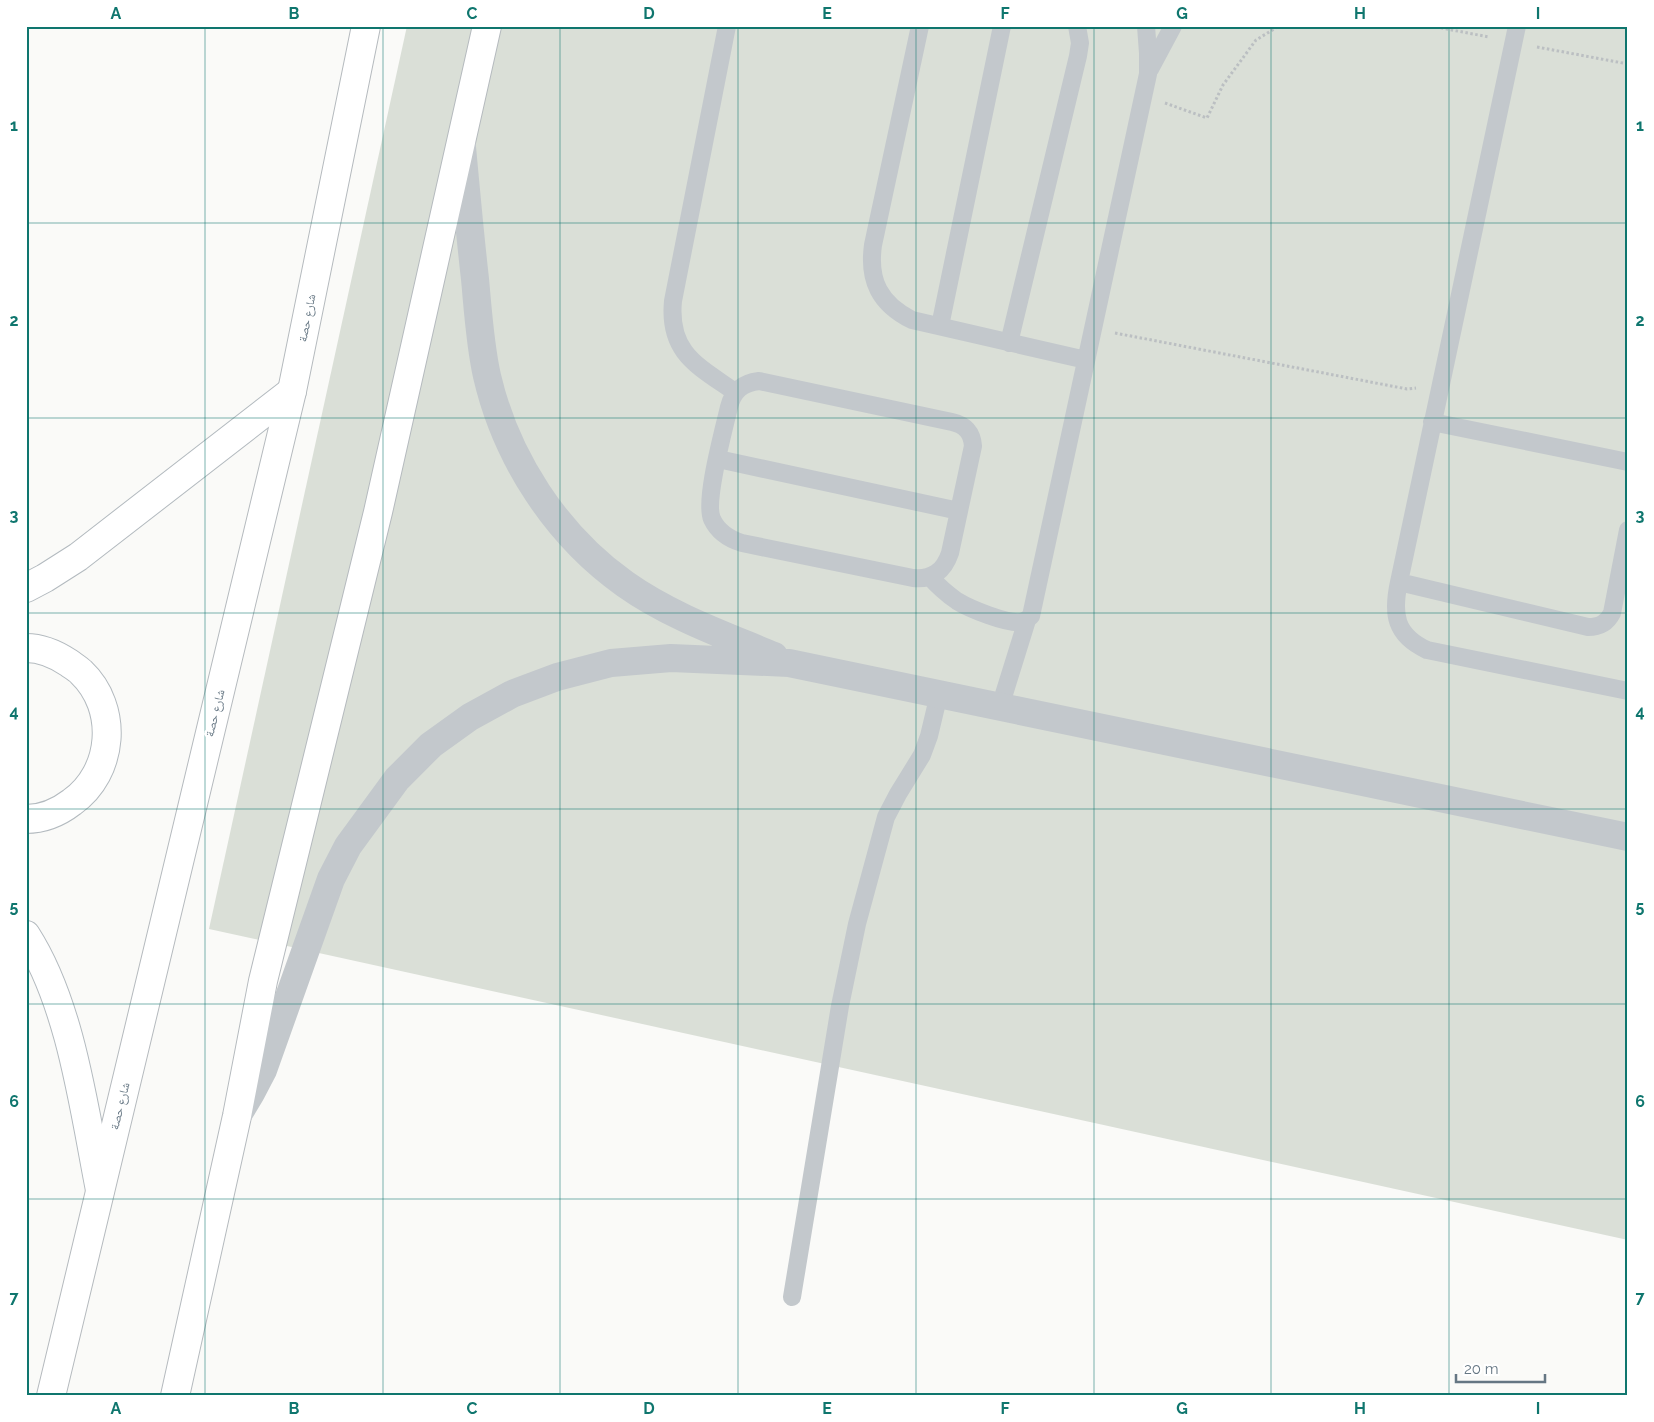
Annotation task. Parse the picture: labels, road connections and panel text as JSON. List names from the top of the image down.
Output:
{
  "streets": {
    "main road": ["شارع حصة"]
  },
  "scale_bar": "20 m",
  "grid": {
    "columns": [
      "A",
      "B",
      "C",
      "D",
      "E",
      "F",
      "G",
      "H",
      "I"
    ],
    "rows": [
      "1",
      "2",
      "3",
      "4",
      "5",
      "6",
      "7"
    ]
  }
}
